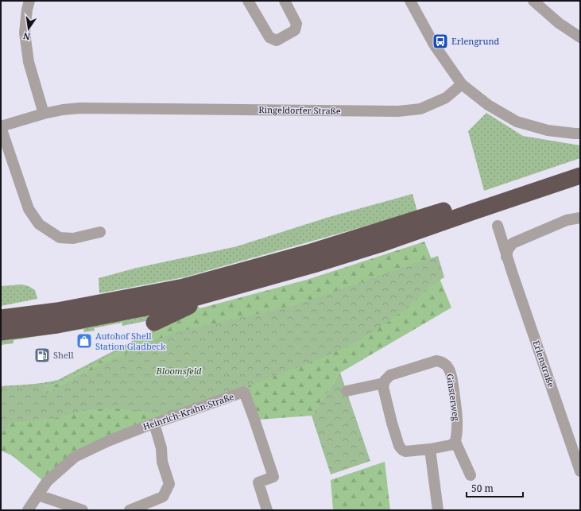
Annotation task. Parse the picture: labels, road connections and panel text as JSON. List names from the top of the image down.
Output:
{
  "streets": {
    "street": [
      "Ringeldorfer Straße",
      "Erlenstraße",
      "Ginsterweg",
      "Heinrich-Krahn-Straße"
    ]
  },
  "parks": ["Bloomsfeld"],
  "places": {
    "bus stop": ["Erlengrund"],
    "shop": ["Autohof Shell Station Gladbeck"],
    "fuel station": ["Shell"]
  },
  "scale_bar": "50 m",
  "north": "bottom"
}
